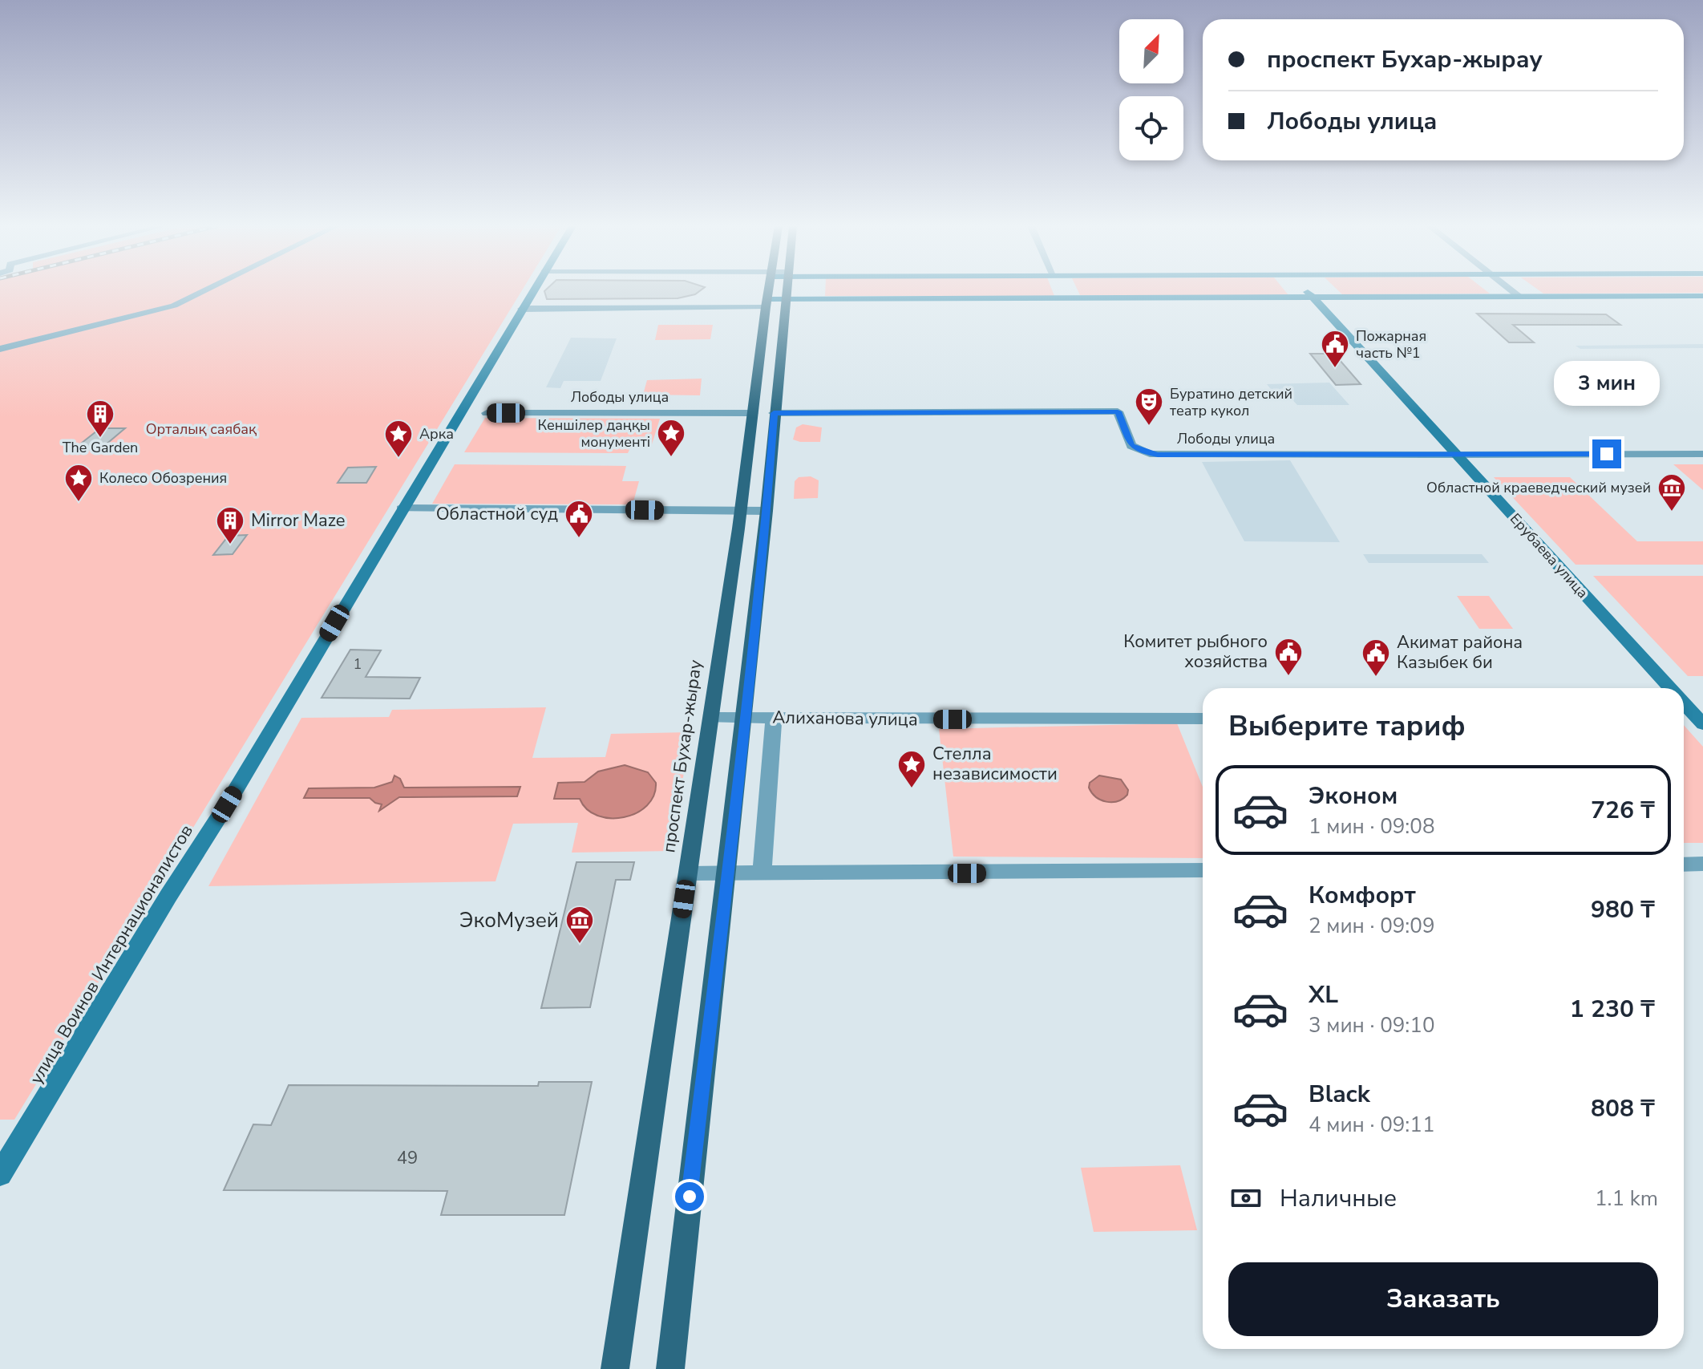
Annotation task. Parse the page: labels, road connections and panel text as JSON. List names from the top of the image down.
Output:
{
  "streets": {
    "main road": ["Ерубаева улица", "проспект Бухар-жырау", "улица Воинов Интернационалистов"],
    "street": ["Лободы улица", "Алиханова улица"]
  },
  "crossings": [
    ["Лободы улица", "Ерубаева улица"],
    ["Лободы улица", "проспект Бухар-жырау"],
    ["Алиханова улица", "проспект Бухар-жырау"]
  ],
  "parks": ["Орталық саябақ"],
  "places": {
    "public building": [
      "Пожарная часть №1",
      "Областной суд",
      "Комитет рыбного хозяйства",
      "Акимат района Казыбек би"
    ],
    "theatre": ["Буратино детский театр кукол"],
    "building": ["The Garden", "Mirror Maze"],
    "place": [
      "Кеншілер даңқы монументі",
      "Арка",
      "Колесо Обозрения",
      "Стелла независимости"
    ],
    "museum": ["Областной краеведческий музей", "ЭкоМузей"]
  },
  "house_numbers": ["1", "49"],
  "north": "top right",
  "page": {
    "banner": ["проспект Бухар-жырау", "Лободы улица"],
    "bubble": "3 мин",
    "heading": "Выберите тариф",
    "list": [
      {
        "name": "Эконом",
        "note": "1 мин · 09:08",
        "value": "726 ₸"
      },
      {
        "name": "Комфорт",
        "note": "2 мин · 09:09",
        "value": "980 ₸"
      },
      {
        "name": "XL",
        "note": "3 мин · 09:10",
        "value": "1 230 ₸"
      },
      {
        "name": "Black",
        "note": "4 мин · 09:11",
        "value": "808 ₸"
      }
    ],
    "pay": ["Наличные", "1.1 km"],
    "buttons": "Заказать"
  }
}
